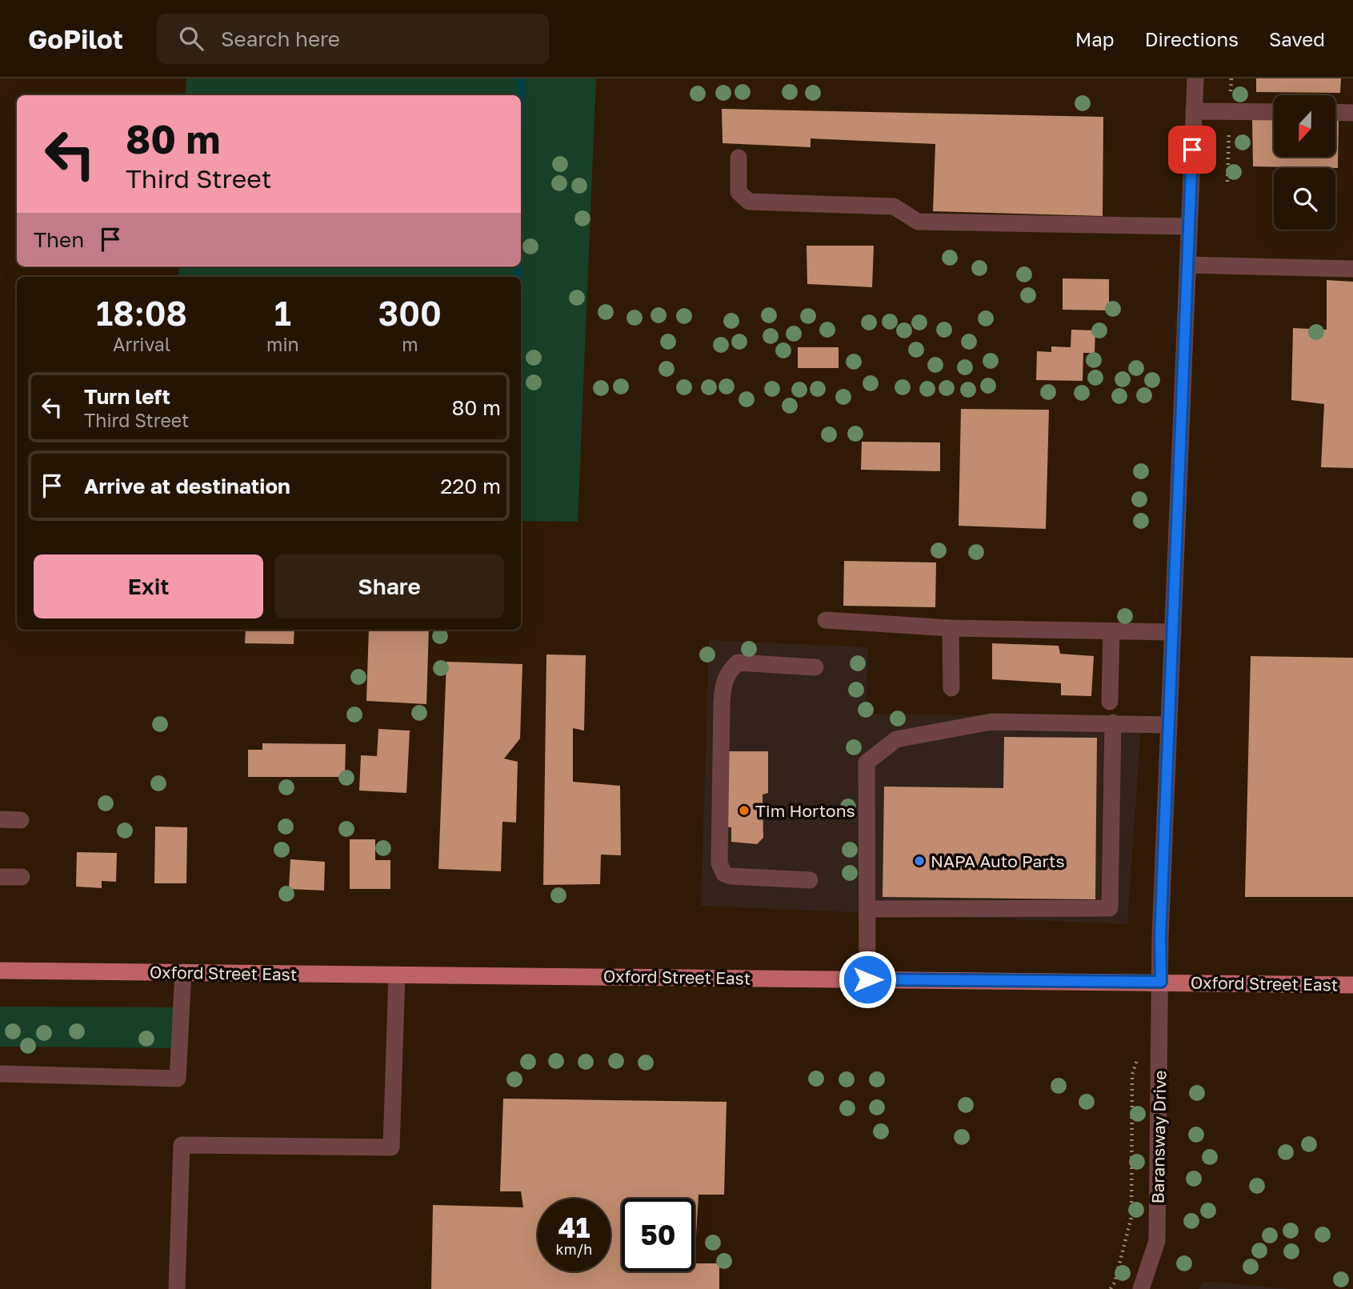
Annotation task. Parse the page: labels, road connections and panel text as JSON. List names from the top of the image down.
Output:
{
  "streets": {
    "main road": ["Oxford Street East"],
    "street": ["Baransway Drive"]
  },
  "crossings": [
    ["Oxford Street East", "Baransway Drive"]
  ],
  "places": ["Tim Hortons", "NAPA Auto Parts"],
  "north": "bottom",
  "page": {
    "header": "GoPilot",
    "search": "Search here",
    "nav": ["Map", "Directions", "Saved"],
    "turn": ["80 m", "Third Street"],
    "then": "Then",
    "eta": [
      "18:08",
      "Arrival",
      "1",
      "min",
      "300",
      "m"
    ],
    "list": [
      {
        "name": "Turn left",
        "note": "Third Street",
        "value": "80 m"
      },
      {
        "name": "Arrive at destination",
        "value": "220 m"
      }
    ],
    "buttons": ["Exit", "Share"],
    "speed": "41 km/h",
    "limit": "50"
  }
}
